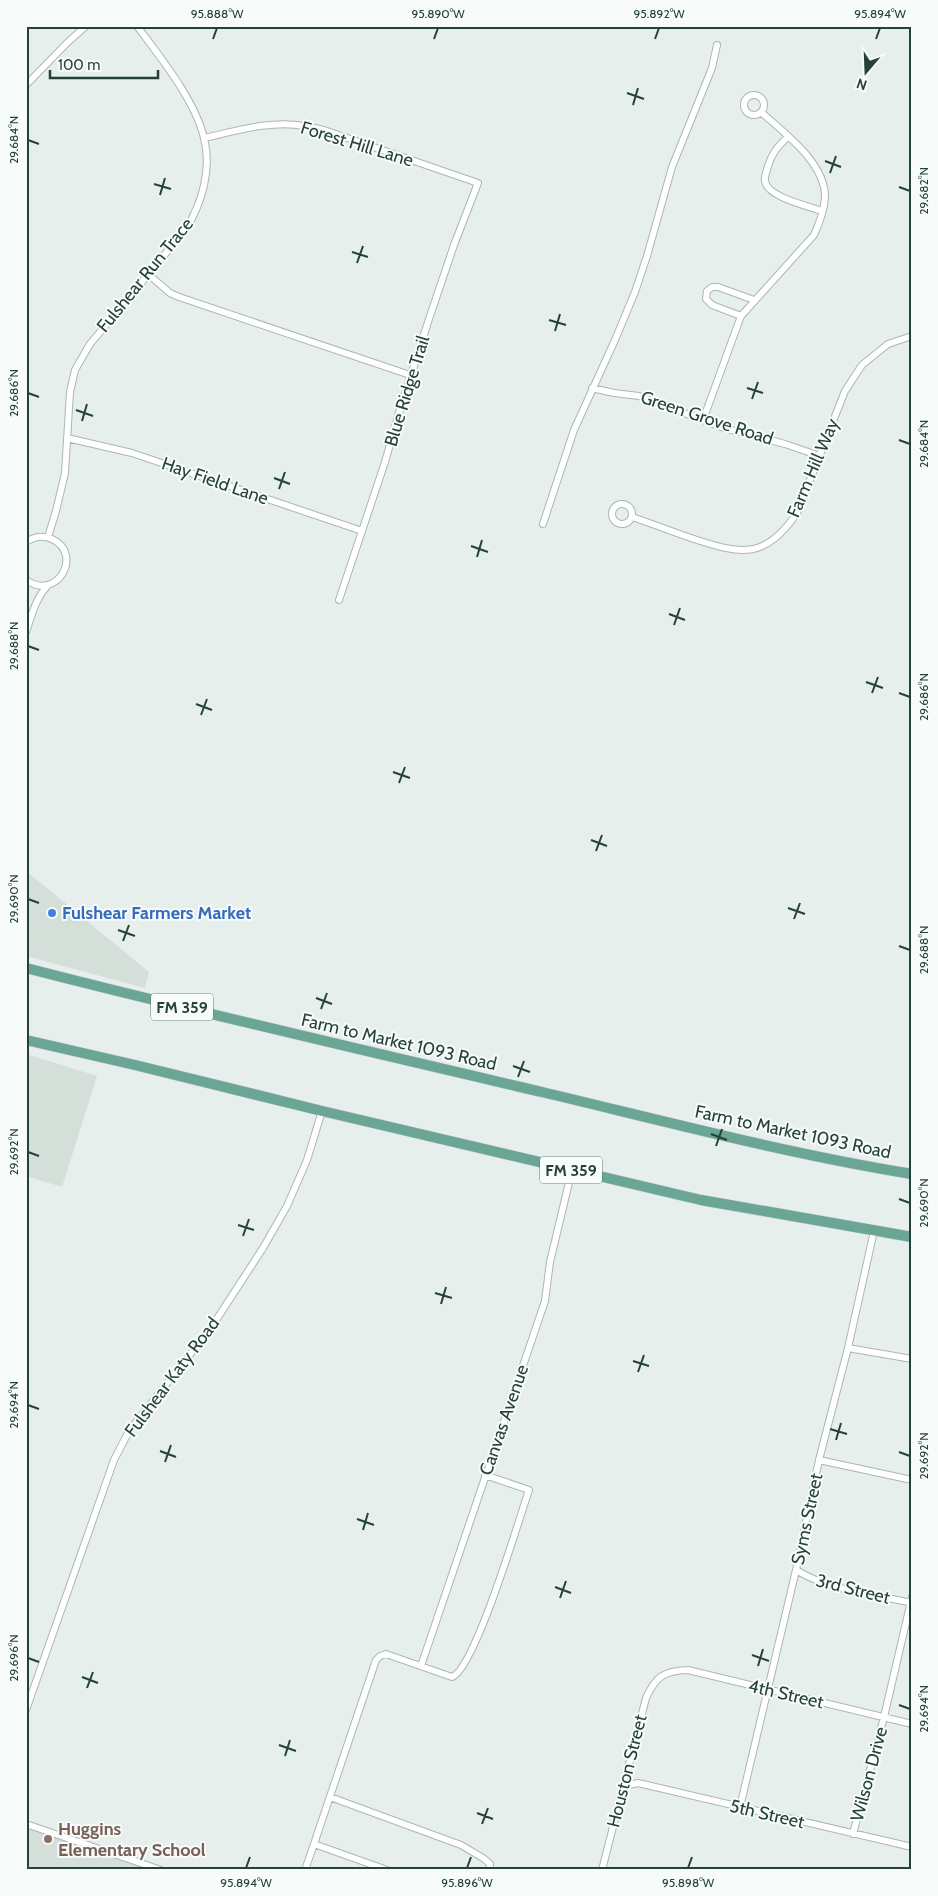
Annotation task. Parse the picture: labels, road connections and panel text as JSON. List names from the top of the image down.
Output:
{
  "streets": {
    "main road": ["FM 359", "Farm to Market 1093 Road"],
    "street": [
      "Forest Hill Lane",
      "Fulshear Run Trace",
      "Blue Ridge Trail",
      "Green Grove Road",
      "Farm Hill Way",
      "Hay Field Lane",
      "Fulshear Katy Road",
      "Canvas Avenue",
      "Syms Street",
      "3rd Street",
      "4th Street",
      "Houston Street",
      "Wilson Drive",
      "5th Street"
    ]
  },
  "crossings": [
    ["Forest Hill Lane", "Fulshear Run Trace"],
    ["Forest Hill Lane", "Blue Ridge Trail"],
    ["Fulshear Run Trace", "Hay Field Lane"],
    ["Blue Ridge Trail", "Hay Field Lane"],
    ["Green Grove Road", "Farm Hill Way"],
    ["FM 359", "Fulshear Katy Road"],
    ["FM 359", "Canvas Avenue"],
    ["FM 359", "Syms Street"],
    ["Syms Street", "3rd Street"],
    ["Syms Street", "4th Street"],
    ["Syms Street", "5th Street"],
    ["3rd Street", "Wilson Drive"],
    ["4th Street", "Houston Street"],
    ["4th Street", "Wilson Drive"],
    ["Houston Street", "5th Street"],
    ["Wilson Drive", "5th Street"]
  ],
  "places": ["Fulshear Farmers Market", "Huggins Elementary School"],
  "scale_bar": "100 m",
  "north": "bottom",
  "coordinates": [
    "95.888°W",
    "95.890°W",
    "95.892°W",
    "95.894°W",
    "29.684°N",
    "29.682°N",
    "29.686°N",
    "29.688°N",
    "29.690°N",
    "29.692°N",
    "29.694°N",
    "29.696°N",
    "95.896°W",
    "95.898°W"
  ]
}
